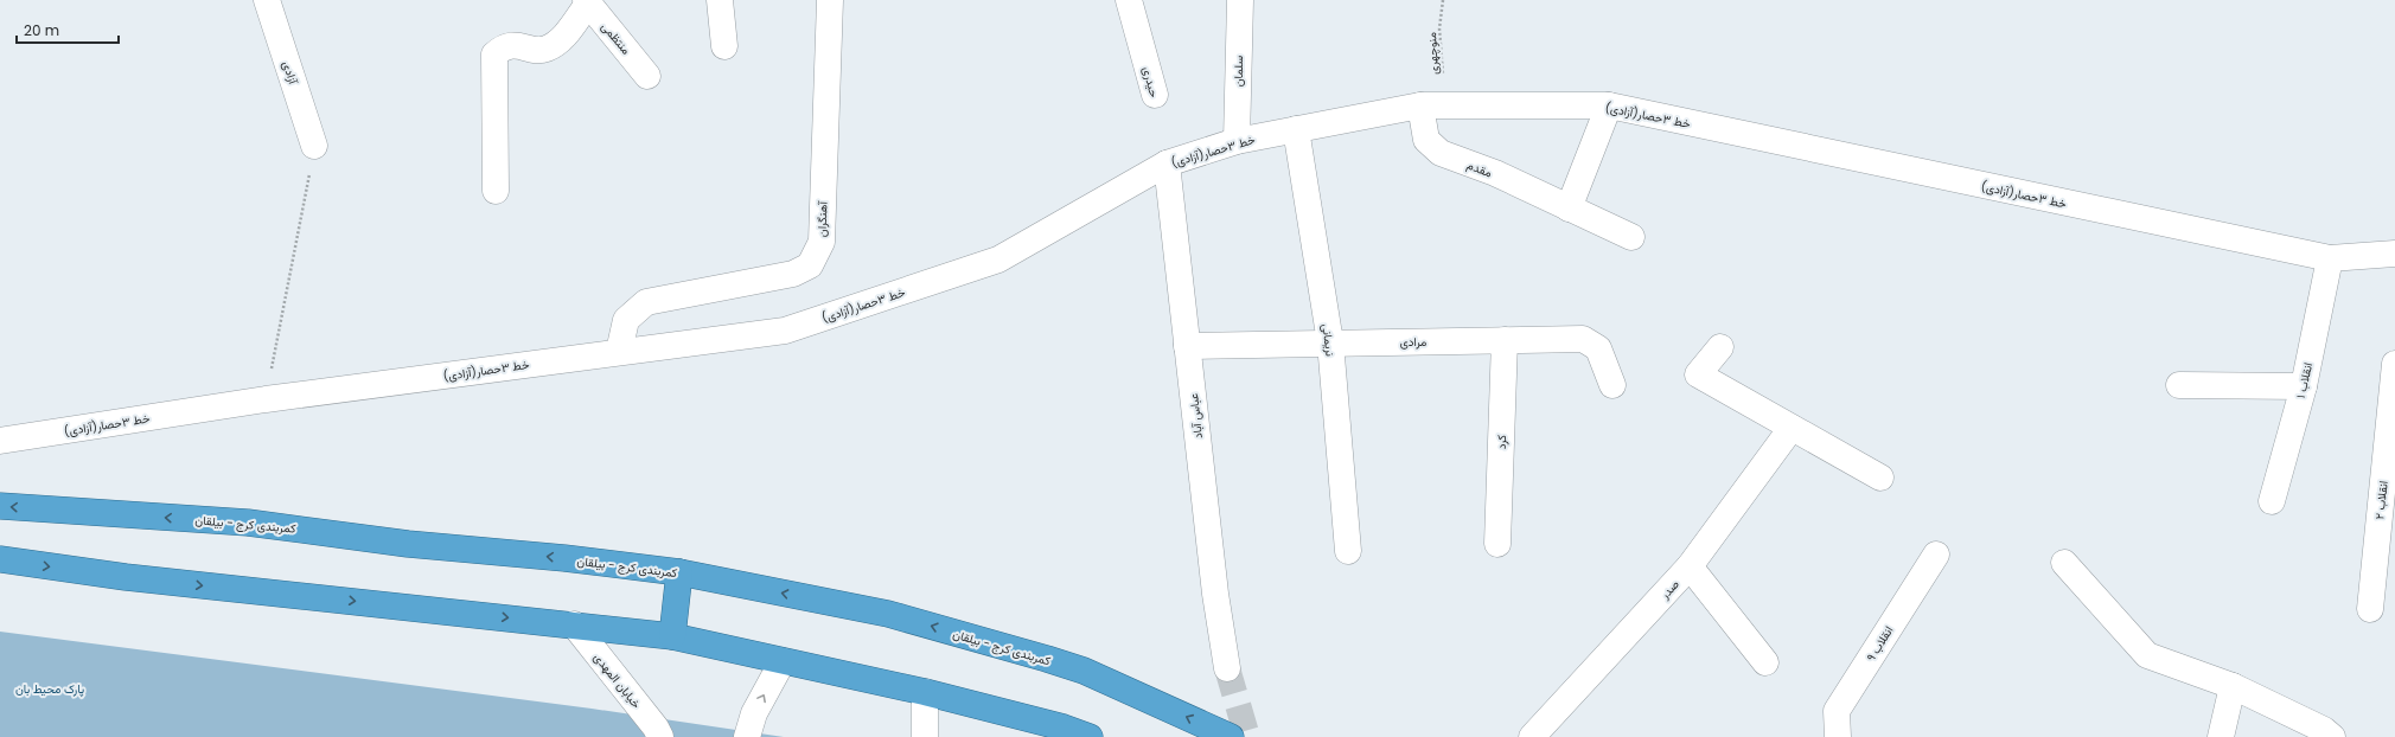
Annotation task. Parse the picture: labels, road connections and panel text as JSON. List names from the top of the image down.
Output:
{
  "streets": {
    "highway": ["کمربندی کرج - بیلقان"],
    "street": [
      "منتظمی",
      "سلمان",
      "آزادی",
      "حیدری",
      "خط ۳حصار(آزادی)",
      "مقدم",
      "آهنگران",
      "نریمانی",
      "مرادی",
      "انقلاب ۱",
      "عباس آباد",
      "کرد",
      "انقلاب ۲",
      "صدر",
      "انقلاب ۹",
      "خیابان المهدی"
    ],
    "path": ["منوچهری"]
  },
  "crossings": [
    ["منوچهری", "خط ۳حصار(آزادی)"],
    ["منوچهری", "مقدم"],
    ["سلمان", "خط ۳حصار(آزادی)"],
    ["خط ۳حصار(آزادی)", "مقدم"],
    ["خط ۳حصار(آزادی)", "آهنگران"],
    ["خط ۳حصار(آزادی)", "نریمانی"],
    ["خط ۳حصار(آزادی)", "انقلاب ۱"],
    ["خط ۳حصار(آزادی)", "عباس آباد"],
    ["نریمانی", "مرادی"],
    ["مرادی", "عباس آباد"],
    ["مرادی", "کرد"]
  ],
  "parks": ["پارک محیط بان"],
  "scale_bar": "20 m"
}
